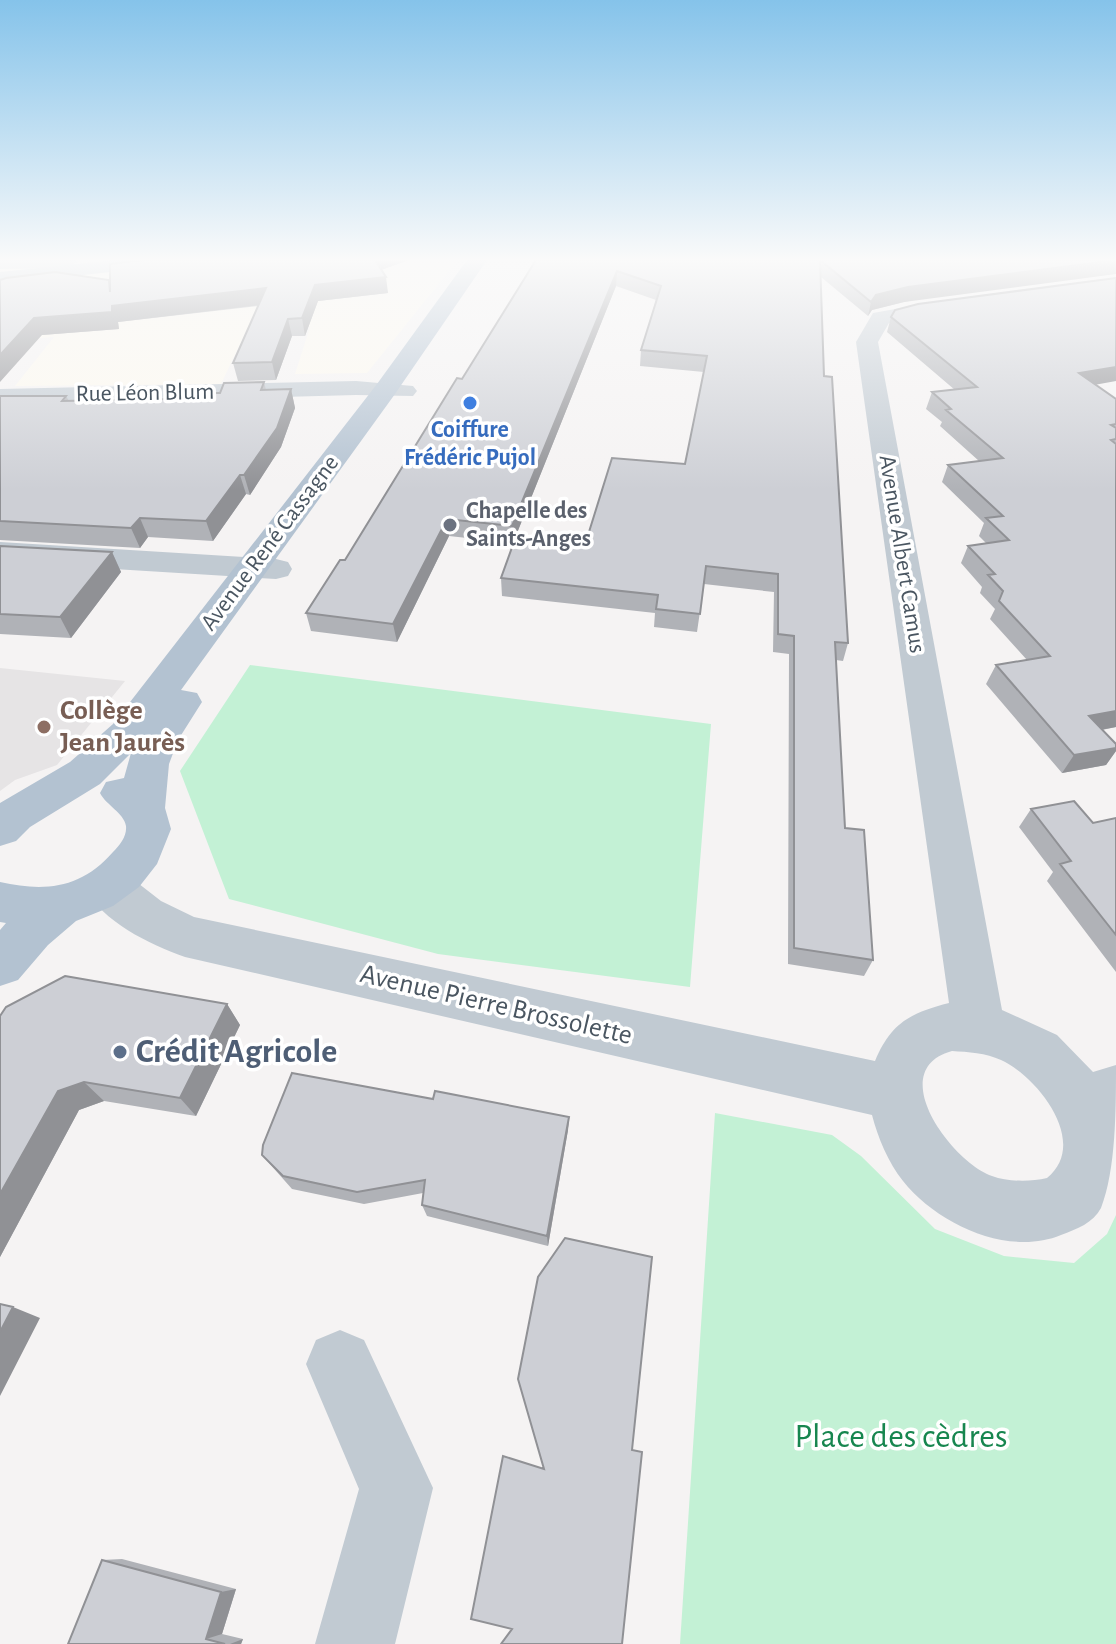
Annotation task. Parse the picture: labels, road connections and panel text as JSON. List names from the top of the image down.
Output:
{
  "streets": {
    "main road": ["Avenue René Cassagne"],
    "street": ["Rue Léon Blum", "Avenue Albert Camus", "Avenue Pierre Brossolette"]
  },
  "crossings": [
    ["Rue Léon Blum", "Avenue René Cassagne"],
    ["Avenue René Cassagne", "Avenue Pierre Brossolette"],
    ["Avenue Albert Camus", "Avenue Pierre Brossolette"]
  ],
  "parks": ["Place des cèdres"],
  "places": [
    "Coiffure Frédéric Pujol",
    "Chapelle des Saints-Anges",
    "Collège Jean Jaurès",
    "Crédit Agricole"
  ]
}
